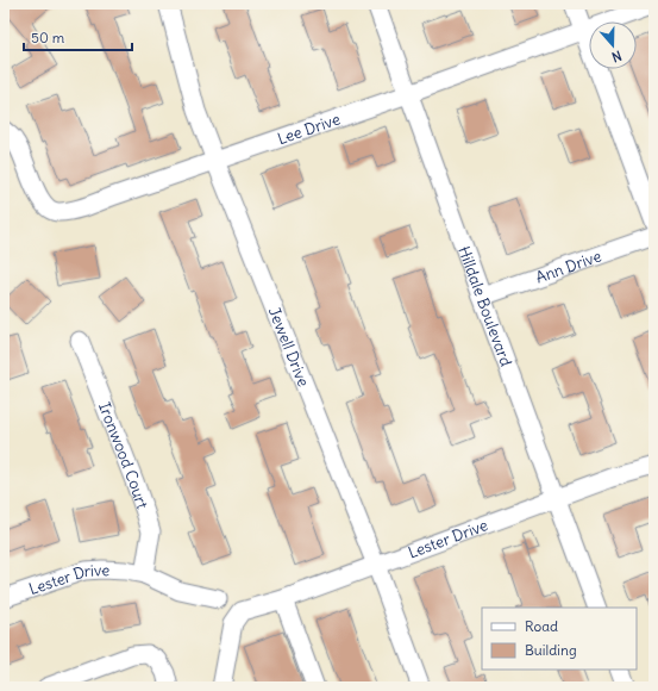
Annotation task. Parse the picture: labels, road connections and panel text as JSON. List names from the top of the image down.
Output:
{
  "streets": {
    "street": [
      "Lee Drive",
      "Ann Drive",
      "Hilldale Boulevard",
      "Jewell Drive",
      "Ironwood Court",
      "Lester Drive"
    ]
  },
  "crossings": [
    ["Lee Drive", "Hilldale Boulevard"],
    ["Lee Drive", "Jewell Drive"],
    ["Ann Drive", "Hilldale Boulevard"],
    ["Hilldale Boulevard", "Lester Drive"],
    ["Jewell Drive", "Lester Drive"],
    ["Ironwood Court", "Lester Drive"]
  ],
  "legend": ["Road", "Building"],
  "scale_bar": "50 m",
  "north": "bottom"
}
